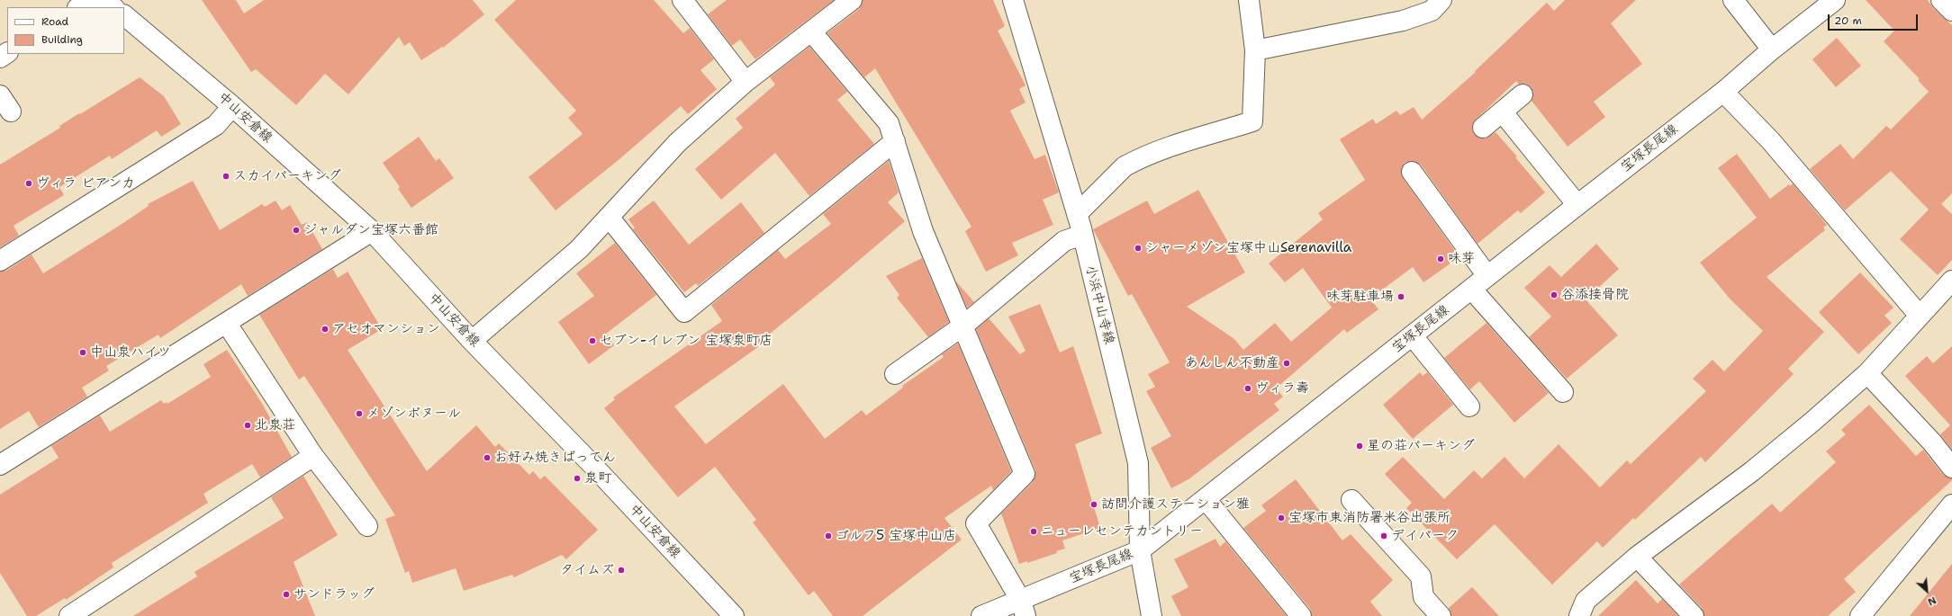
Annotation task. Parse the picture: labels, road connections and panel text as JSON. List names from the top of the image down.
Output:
{
  "streets": {
    "street": ["中山安倉線", "宝塚長尾線", "小浜中山寺線"]
  },
  "crossings": [
    ["宝塚長尾線", "小浜中山寺線"]
  ],
  "places": [
    "スカイパーキング",
    "ヴィラ ビアンカ",
    "ジャルダン宝塚六番館",
    "シャーメゾン宝塚中山Serenavilla",
    "味芽",
    "谷添接骨院",
    "味芽駐車場",
    "アセオマンション",
    "セブン-イレブン 宝塚泉町店",
    "中山泉ハイツ",
    "あんしん不動産",
    "ヴィラ壽",
    "メゾンボヌール",
    "北泉荘",
    "星の荘パーキング",
    "お好み焼きばってん",
    "泉町",
    "訪問介護ステーション雅",
    "宝塚市東消防署米谷出張所",
    "ニューレセンテカントリー",
    "ゴルフ5 宝塚中山店",
    "デイパーク",
    "タイムズ",
    "サンドラッグ"
  ],
  "legend": ["Road", "Building"],
  "scale_bar": "20 m",
  "north": "bottom right"
}
